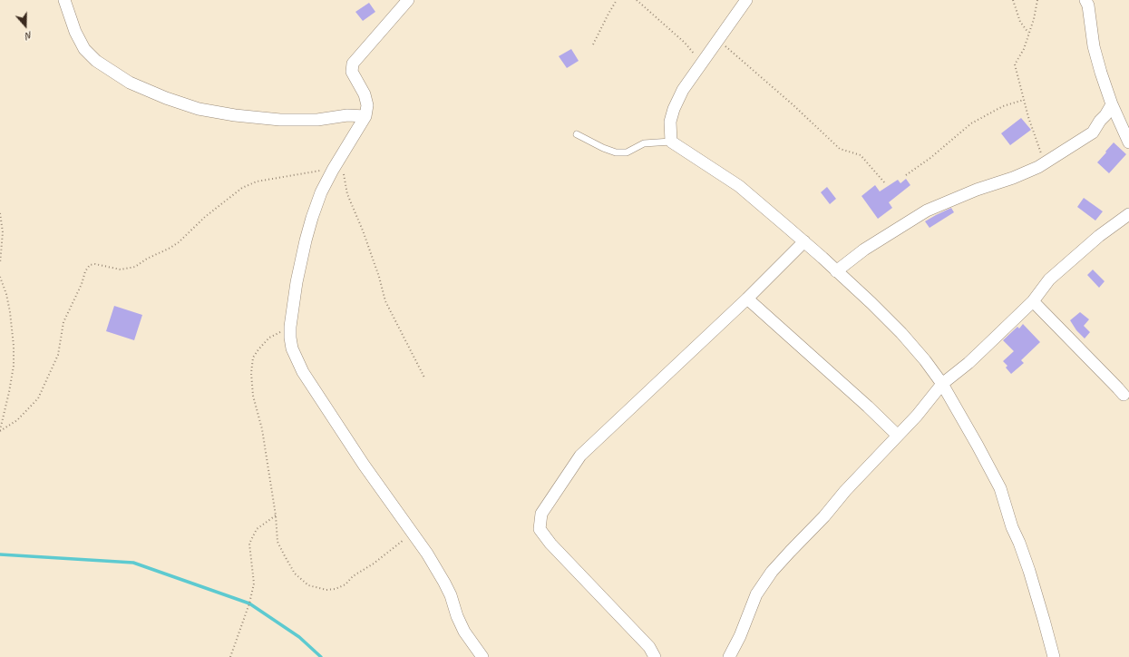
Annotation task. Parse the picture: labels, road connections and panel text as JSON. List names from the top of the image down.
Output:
{
  "north": "bottom"
}
